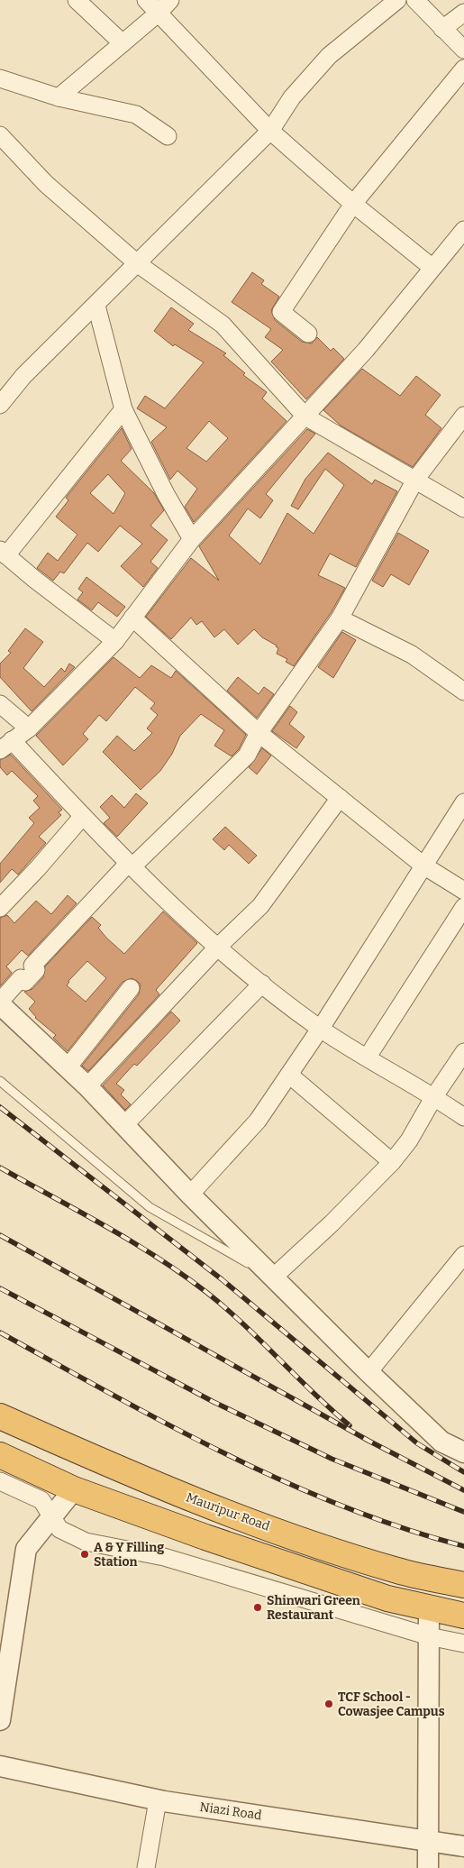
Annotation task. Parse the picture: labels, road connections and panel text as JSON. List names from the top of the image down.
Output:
{
  "streets": {
    "highway": ["Mauripur Road"],
    "street": ["Niazi Road"]
  },
  "places": ["A & Y Filling Station", "Shinwari Green Restaurant", "TCF School - Cowasjee Campus"]
}
